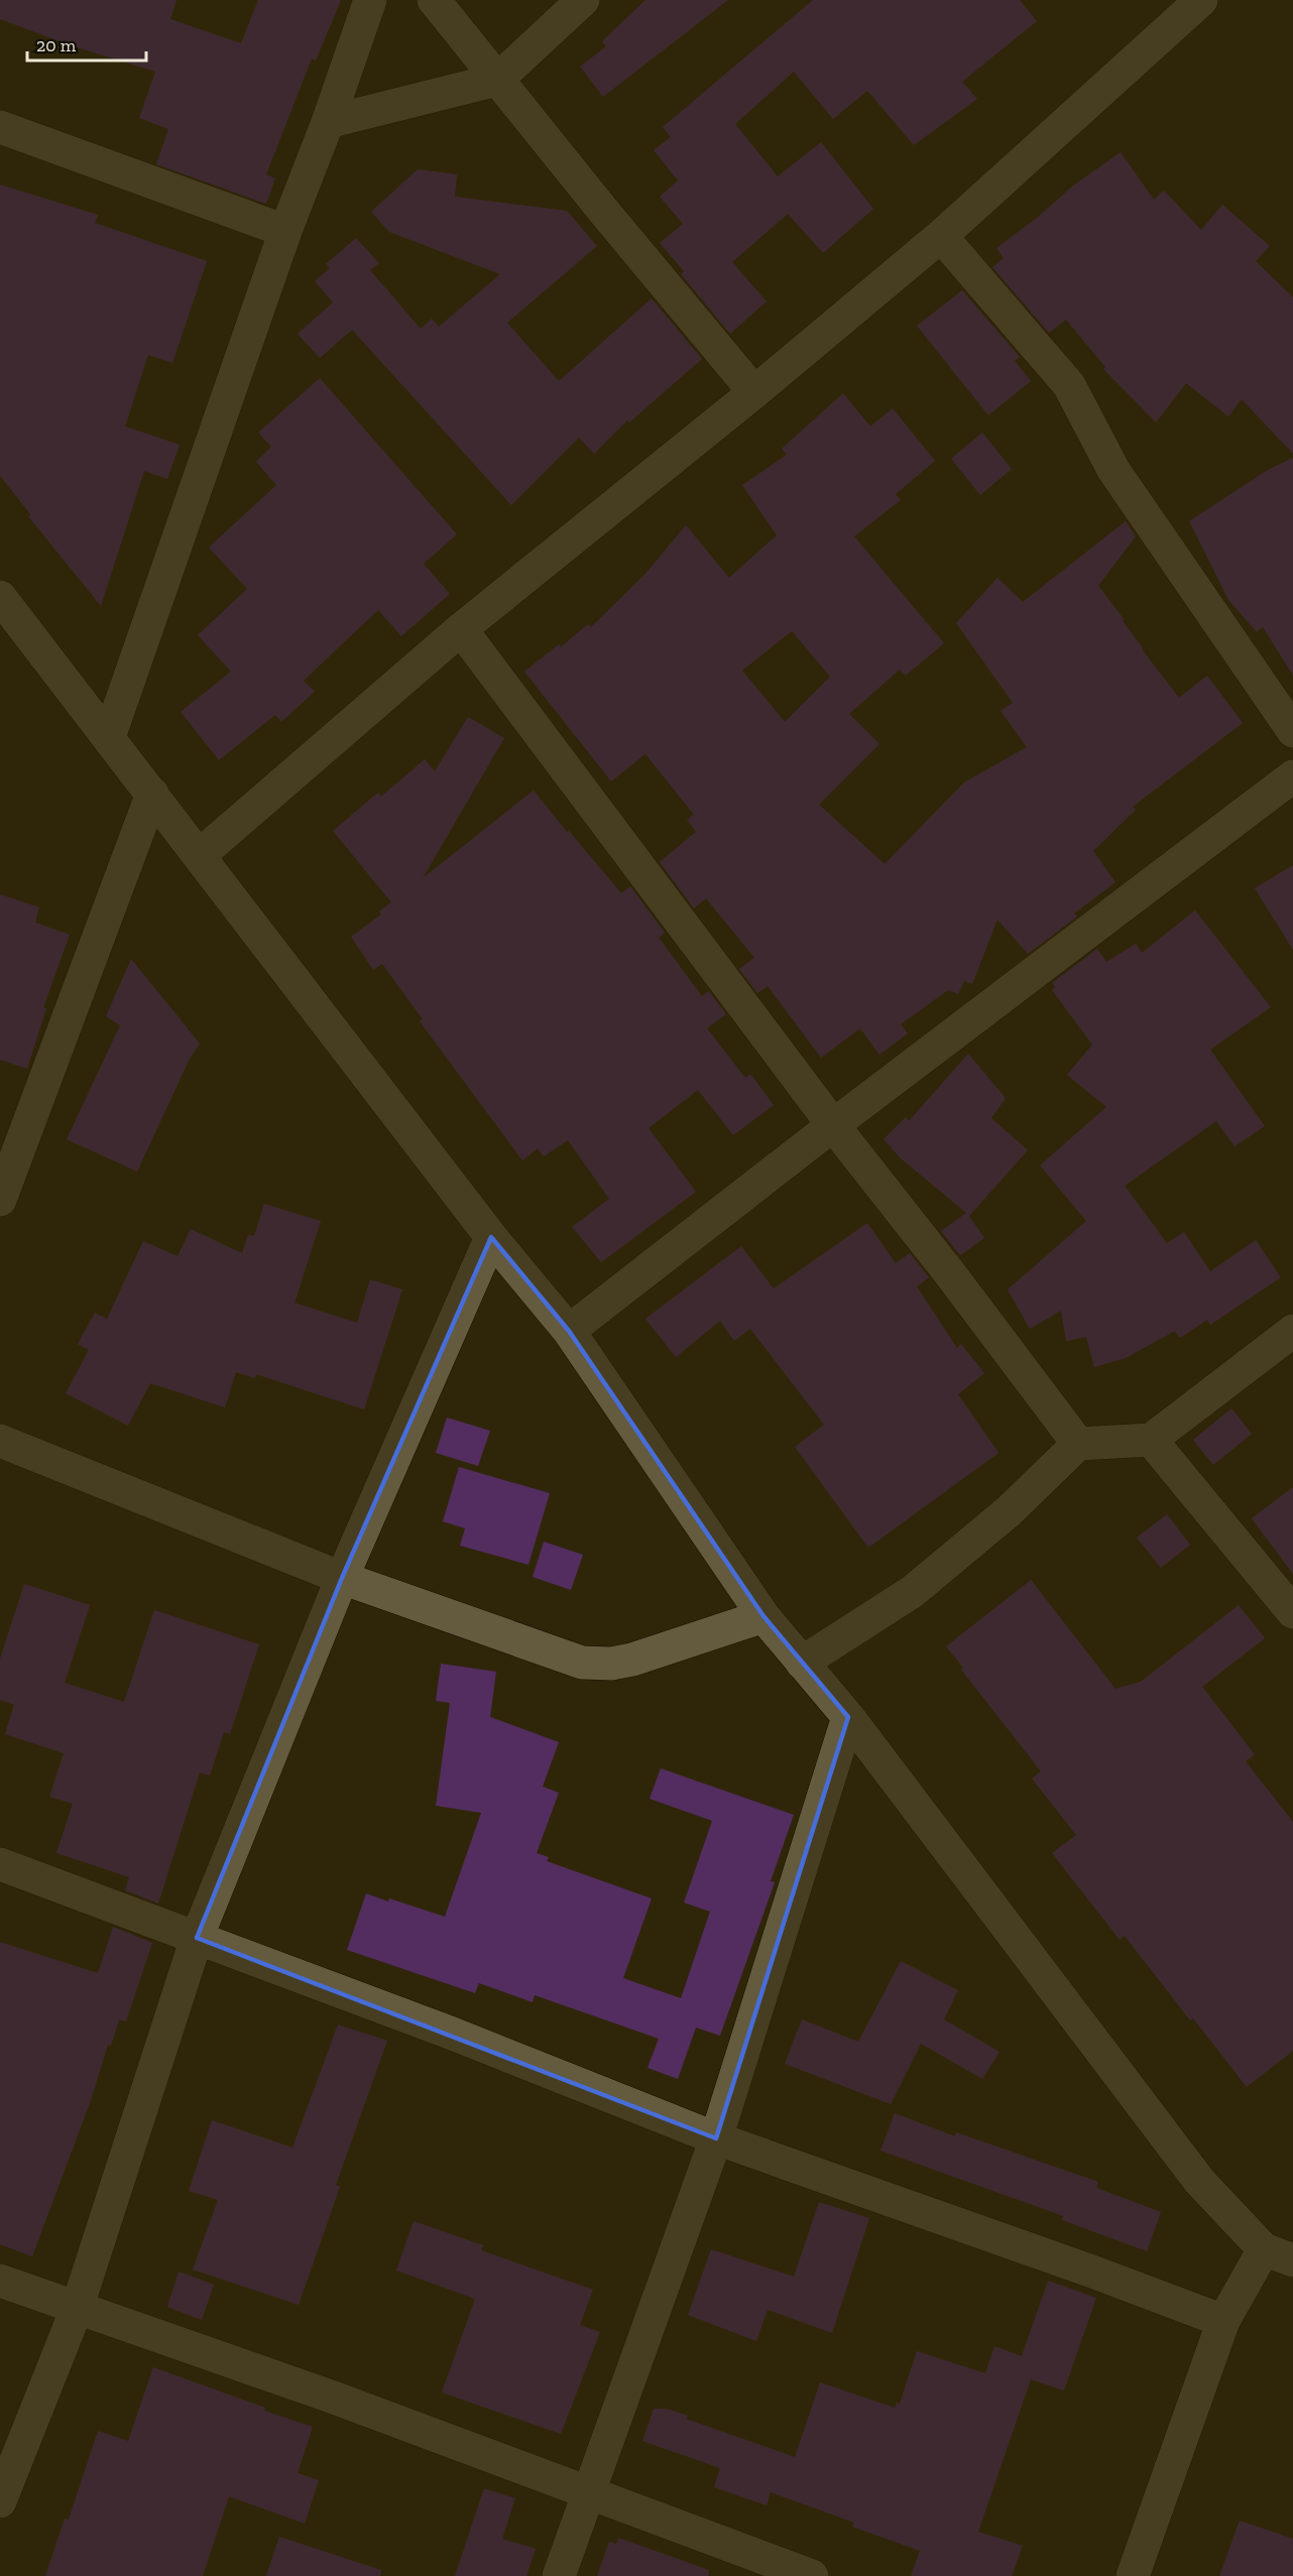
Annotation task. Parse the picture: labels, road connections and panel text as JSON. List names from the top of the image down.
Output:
{
  "scale_bar": "20 m"
}
